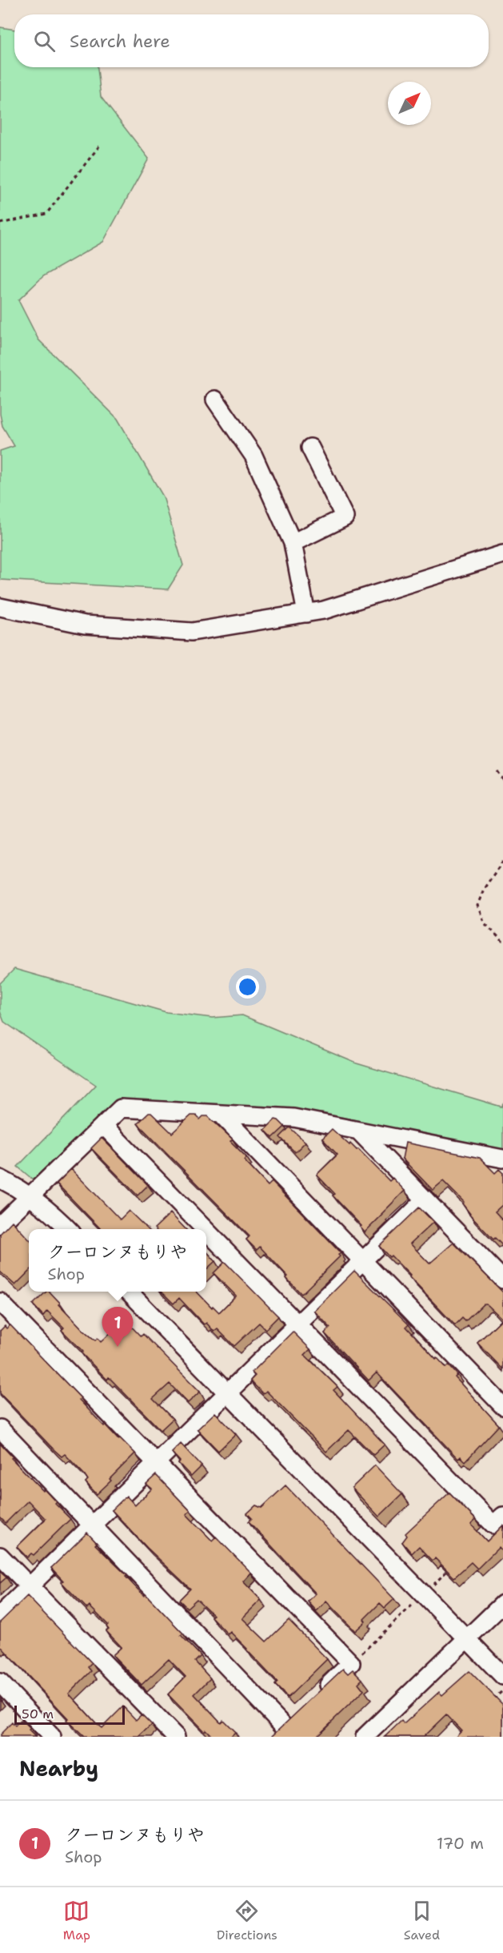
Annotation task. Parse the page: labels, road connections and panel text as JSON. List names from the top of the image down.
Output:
{
  "scale_bar": "50 m",
  "north": "top right",
  "page": {
    "search": "Search here",
    "popup": ["クーロンヌもりや", "Shop"],
    "pins": "1",
    "scale": "50 m",
    "heading": "Nearby",
    "list": [
      {
        "mark": "1",
        "name": "クーロンヌもりや",
        "note": "Shop",
        "value": "170 m"
      }
    ],
    "nav": ["Map", "Directions", "Saved"]
  }
}
